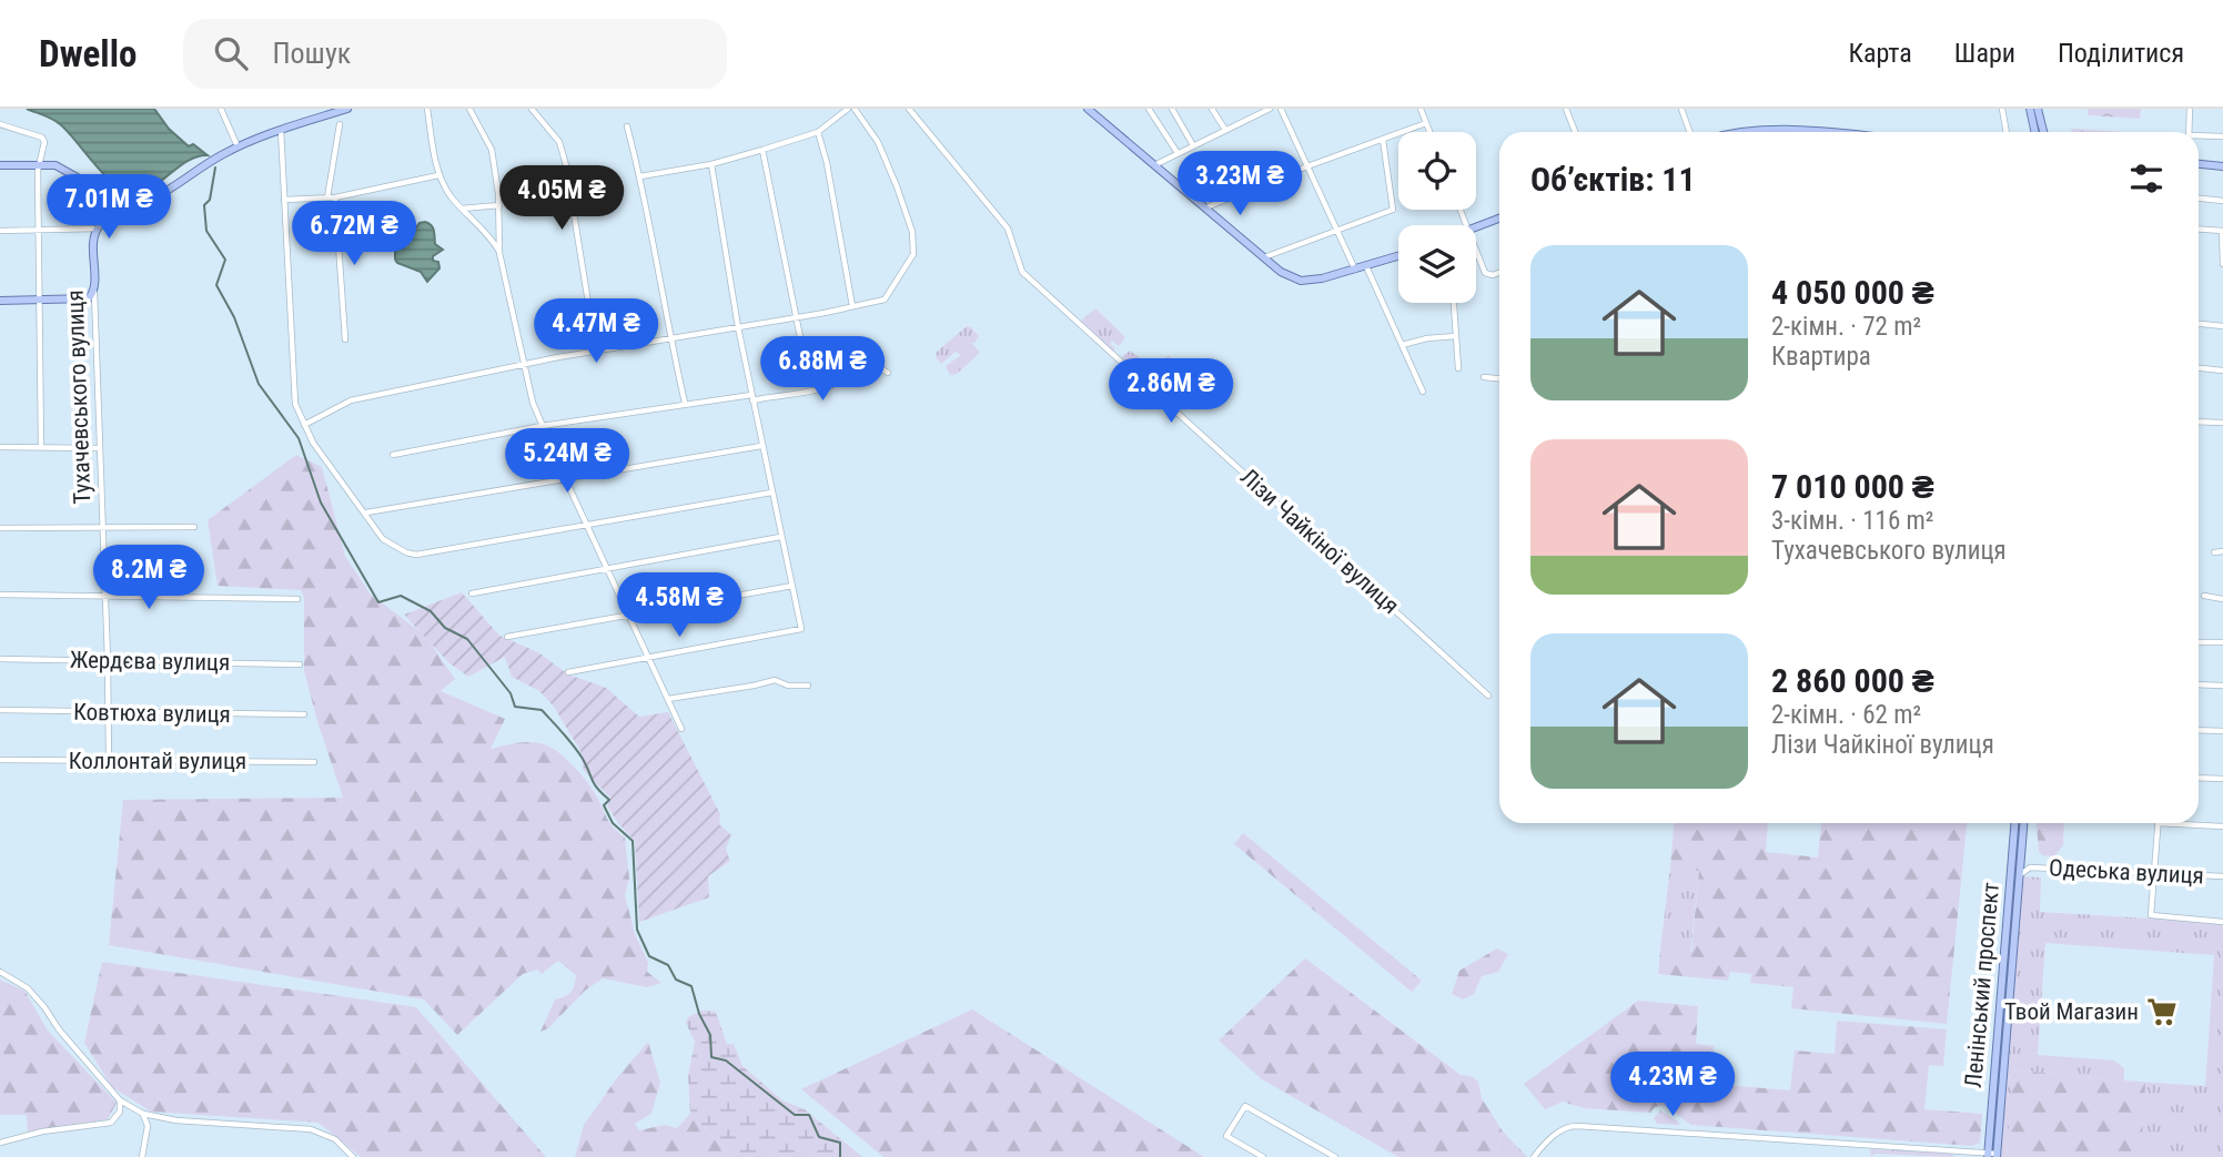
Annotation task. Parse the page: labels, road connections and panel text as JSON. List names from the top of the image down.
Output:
{
  "streets": {
    "main road": ["Тухачевського вулиця", "Ленінський проспект"],
    "street": [
      "Лізи Чайкіної вулиця",
      "Жердєва вулиця",
      "Ковтюха вулиця",
      "Коллонтай вулиця",
      "Одеська вулиця"
    ]
  },
  "crossings": [
    ["Тухачевського вулиця", "Жердєва вулиця"],
    ["Тухачевського вулиця", "Ковтюха вулиця"],
    ["Тухачевського вулиця", "Коллонтай вулиця"],
    ["Одеська вулиця", "Ленінський проспект"]
  ],
  "places": {
    "supermarket": ["Твой Магазин"]
  },
  "page": {
    "header": "Dwello",
    "search": "Пошук",
    "nav": ["Карта", "Шари", "Поділитися"],
    "heading": "Об’єктів: 11",
    "price": [
      "3.23M ₴",
      "4.05M ₴",
      "7.01M ₴",
      "6.72M ₴",
      "4.47M ₴",
      "6.88M ₴",
      "2.86M ₴",
      "5.24M ₴",
      "8.2M ₴",
      "4.58M ₴",
      "4.23M ₴"
    ],
    "list": [
      {
        "name": "4 050 000 ₴",
        "note": "2-кімн. · 72 m² · Квартира"
      },
      {
        "name": "7 010 000 ₴",
        "note": "3-кімн. · 116 m² · Тухачевського вулиця"
      },
      {
        "name": "2 860 000 ₴",
        "note": "2-кімн. · 62 m² · Лізи Чайкіної вулиця"
      }
    ]
  }
}
